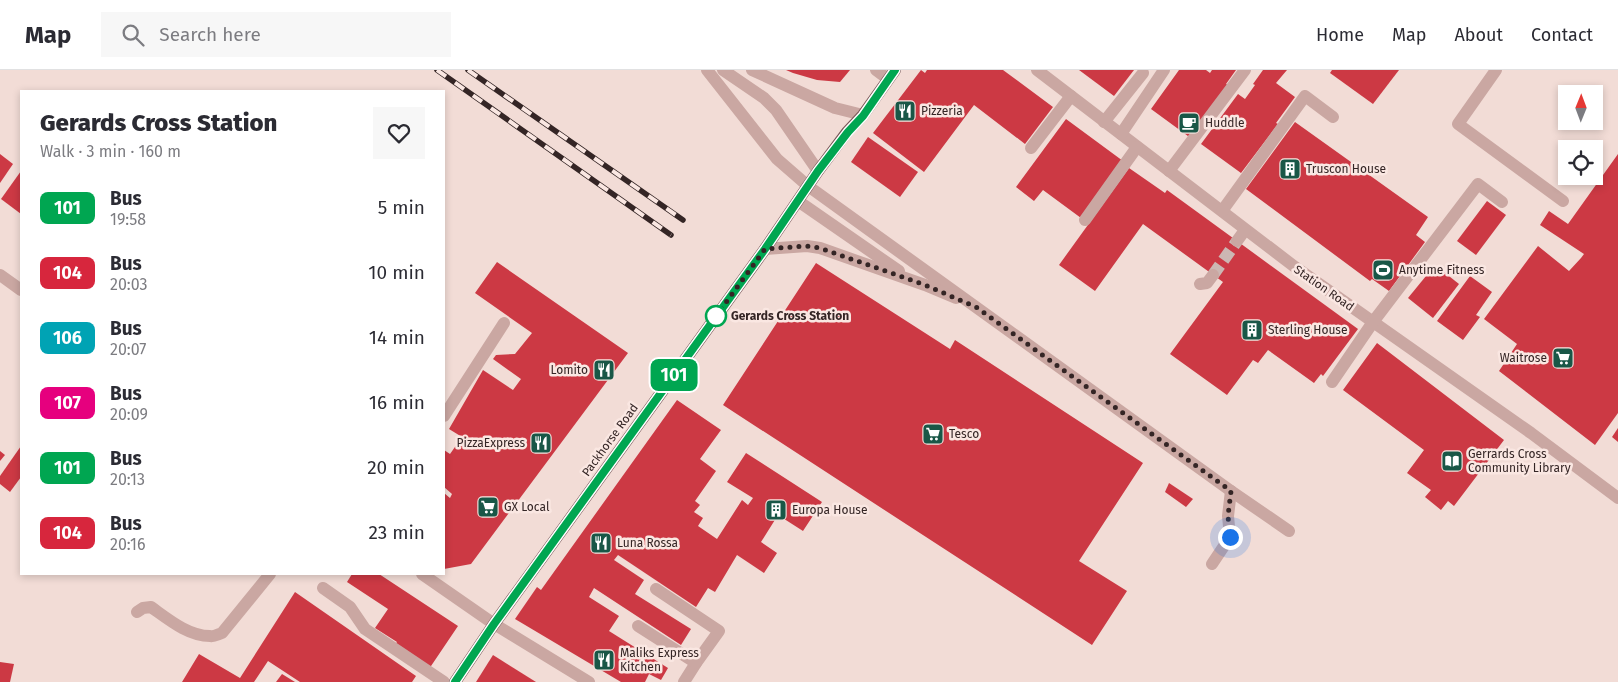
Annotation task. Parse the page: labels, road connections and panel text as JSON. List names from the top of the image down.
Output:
{
  "streets": {
    "main road": ["Packhorse Road"],
    "street": ["Station Road"]
  },
  "places": {
    "restaurant": [
      "Pizzeria",
      "Lomito",
      "PizzaExpress",
      "Luna Rossa",
      "Maliks Express Kitchen"
    ],
    "cafe": ["Huddle"],
    "building": ["Truscon House", "Sterling House", "Europa House"],
    "sports": ["Anytime Fitness"],
    "other": ["Gerards Cross Station"],
    "supermarket": ["Waitrose", "Tesco", "GX Local"],
    "library": ["Gerrards Cross Community Library"]
  },
  "lines": ["bus line 101"],
  "north": "top",
  "page": {
    "header": "Map",
    "search": "Search here",
    "nav": [
      "Home",
      "Map",
      "About",
      "Contact"
    ],
    "on_map": "101",
    "heading": ["Gerards Cross Station", "Walk · 3 min · 160 m"],
    "list": [
      {
        "mark": "101",
        "name": "Bus",
        "note": "19:58",
        "value": "5 min"
      },
      {
        "mark": "104",
        "name": "Bus",
        "note": "20:03",
        "value": "10 min"
      },
      {
        "mark": "106",
        "name": "Bus",
        "note": "20:07",
        "value": "14 min"
      },
      {
        "mark": "107",
        "name": "Bus",
        "note": "20:09",
        "value": "16 min"
      },
      {
        "mark": "101",
        "name": "Bus",
        "note": "20:13",
        "value": "20 min"
      },
      {
        "mark": "104",
        "name": "Bus",
        "note": "20:16",
        "value": "23 min"
      }
    ]
  }
}
